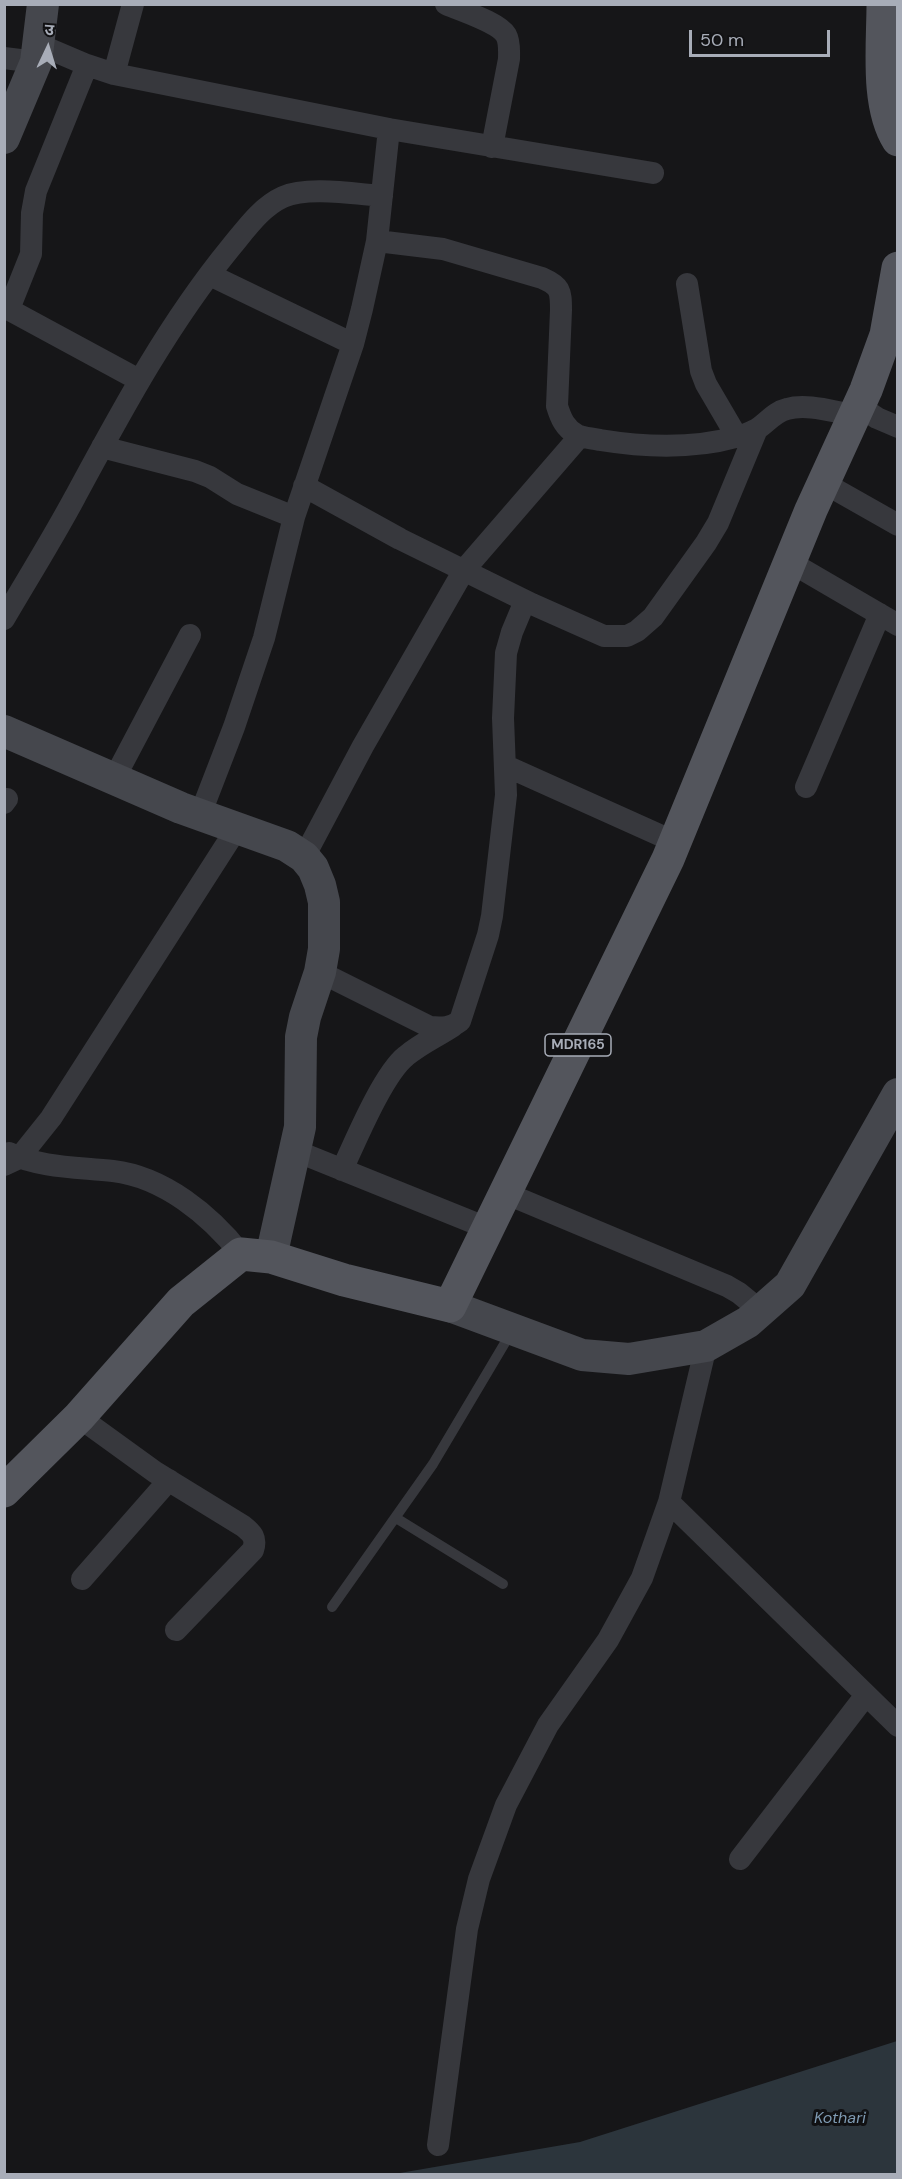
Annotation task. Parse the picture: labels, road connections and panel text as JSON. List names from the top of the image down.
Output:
{
  "streets": {
    "main road": ["MDR165"]
  },
  "water": ["Kothari"],
  "scale_bar": "50 m",
  "north": "top"
}
